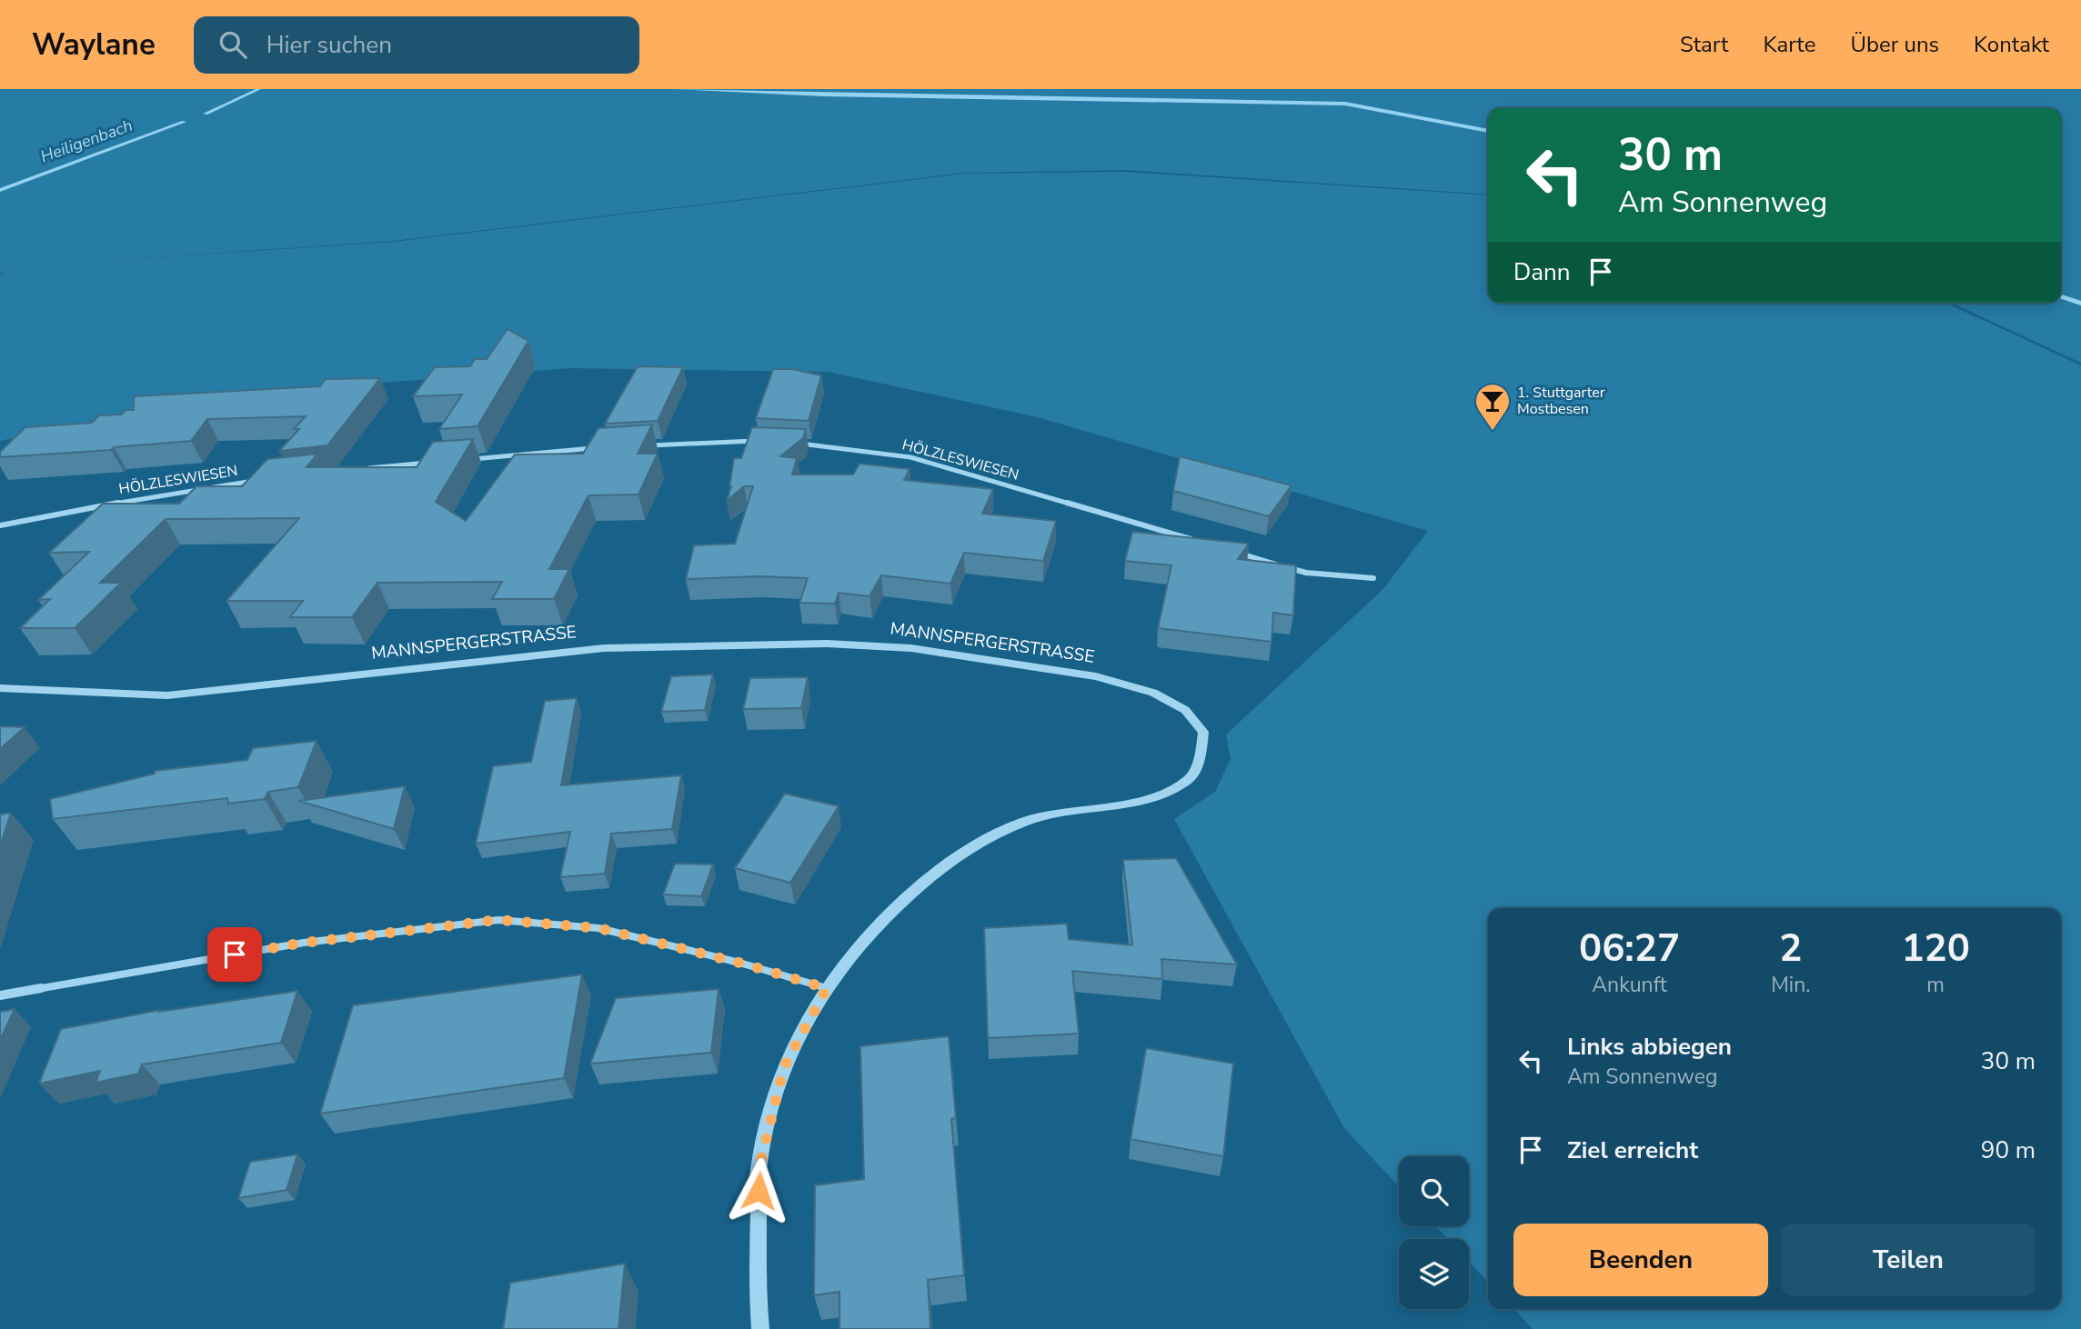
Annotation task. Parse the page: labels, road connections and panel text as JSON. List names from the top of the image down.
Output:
{
  "streets": {
    "street": ["HÖLZLESWIESEN", "MANNSPERGERSTRASSE"]
  },
  "water": ["Heiligenbach"],
  "places": {
    "bar": ["1. Stuttgarter Mostbesen"]
  },
  "page": {
    "header": "Waylane",
    "search": "Hier suchen",
    "nav": [
      "Start",
      "Karte",
      "Über uns",
      "Kontakt"
    ],
    "turn": ["30 m", "Am Sonnenweg"],
    "then": "Dann",
    "eta": [
      "06:27",
      "Ankunft",
      "2",
      "Min.",
      "120",
      "m"
    ],
    "list": [
      {
        "name": "Links abbiegen",
        "note": "Am Sonnenweg",
        "value": "30 m"
      },
      {
        "name": "Ziel erreicht",
        "value": "90 m"
      }
    ],
    "buttons": ["Beenden", "Teilen"]
  }
}
